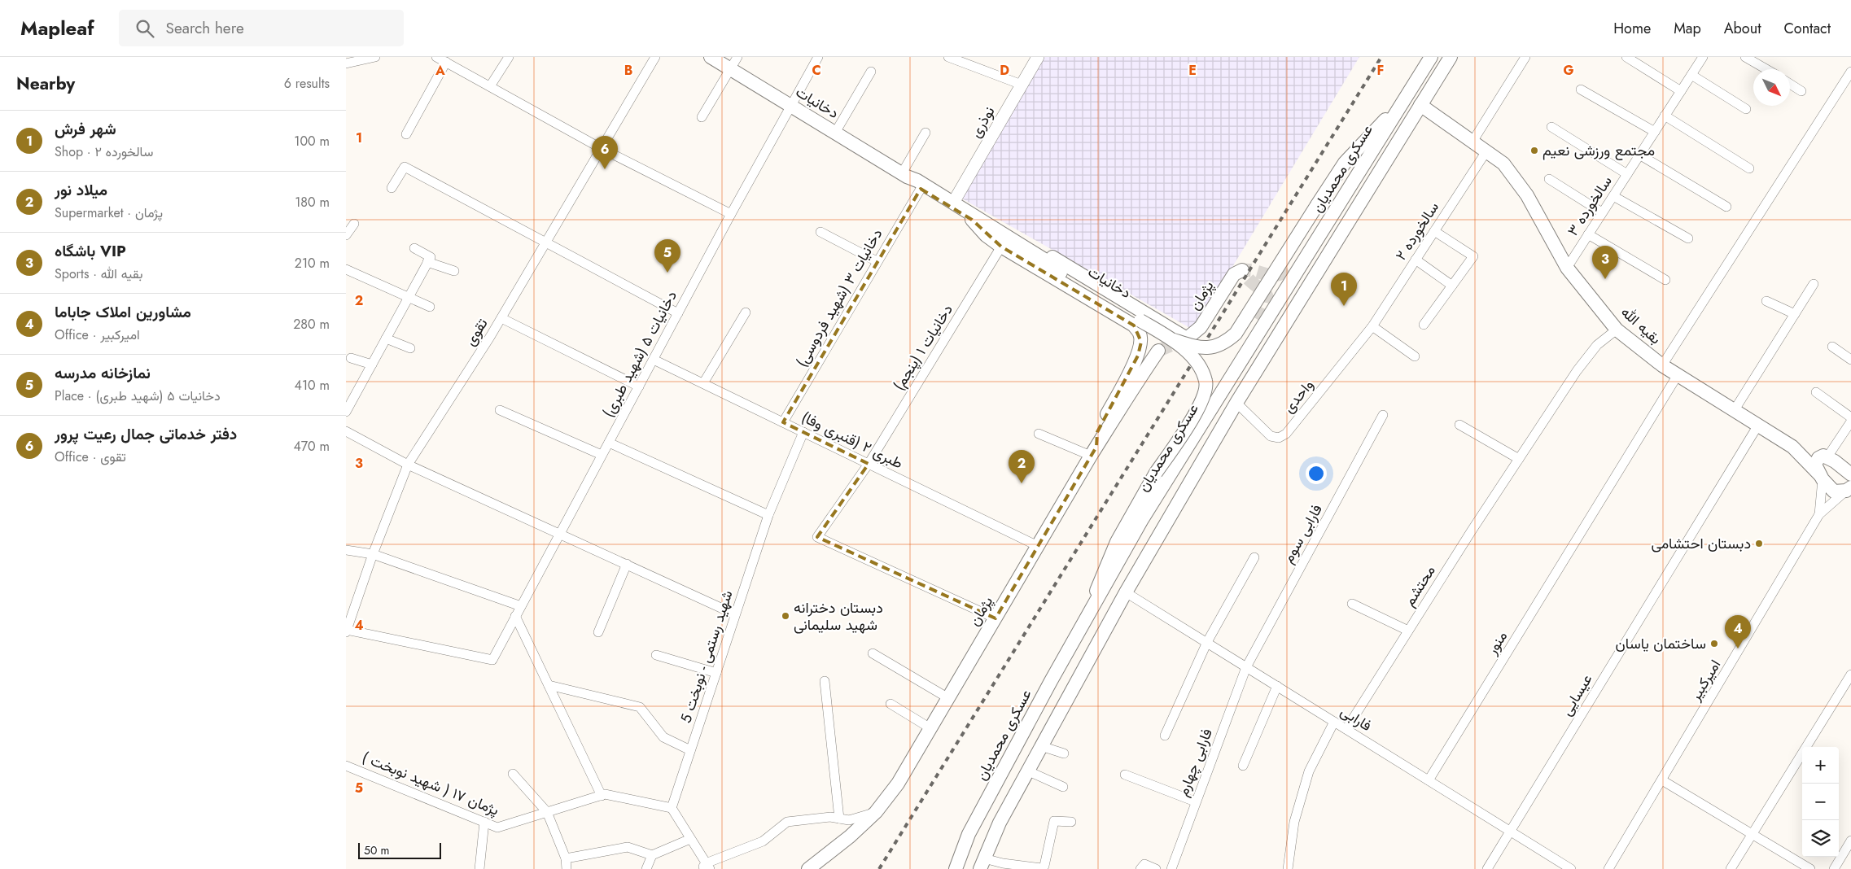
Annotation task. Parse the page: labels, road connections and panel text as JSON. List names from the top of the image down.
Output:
{
  "streets": {
    "main road": [
      "دخانیات",
      "عسکری محمدیان",
      "پژمان",
      "بقیه الله"
    ],
    "street": [
      "نوذری",
      "سالخورده ۳",
      "سالخورده ۲",
      "دخانیات ۳ (شهید فردوسی)",
      "تقوی",
      "دخانیات ۱ (پنجم)",
      "دخانیات ۵ (شهید طبری)",
      "واحدی",
      "طبری ۲ (قنبری وفا)",
      "فارابی سوم",
      "محتشم",
      "منور",
      "شهید رستمی - نوبخت 5",
      "امیرکبیر",
      "عیسایی",
      "فارابی",
      "فارابی چهارم",
      "پژمان ۱۷ ( شهید نوبخت )"
    ]
  },
  "crossings": [
    ["دخانیات", "نوذری"],
    ["دخانیات", "پژمان"],
    ["دخانیات", "دخانیات ۳ (شهید فردوسی)"],
    ["دخانیات", "دخانیات ۵ (شهید طبری)"],
    ["سالخورده ۳", "بقیه الله"],
    ["سالخورده ۲", "بقیه الله"],
    ["سالخورده ۲", "واحدی"],
    ["پژمان", "دخانیات ۱ (پنجم)"],
    ["پژمان", "طبری ۲ (قنبری وفا)"],
    ["دخانیات ۳ (شهید فردوسی)", "طبری ۲ (قنبری وفا)"],
    ["بقیه الله", "محتشم"],
    ["بقیه الله", "منور"],
    ["بقیه الله", "عیسایی"],
    ["تقوی", "دخانیات ۵ (شهید طبری)"],
    ["دخانیات ۱ (پنجم)", "طبری ۲ (قنبری وفا)"],
    ["دخانیات ۵ (شهید طبری)", "طبری ۲ (قنبری وفا)"],
    ["طبری ۲ (قنبری وفا)", "شهید رستمی - نوبخت 5"],
    ["فارابی سوم", "فارابی"],
    ["فارابی سوم", "فارابی چهارم"],
    ["محتشم", "فارابی"],
    ["منور", "فارابی"],
    ["شهید رستمی - نوبخت 5", "پژمان ۱۷ ( شهید نوبخت )"],
    ["عیسایی", "فارابی"],
    ["فارابی", "فارابی چهارم"]
  ],
  "places": [
    "مجتمع ورزشی نعیم",
    "دبستان احتشامی",
    "دبستان دخترانه شهید سلیمانی",
    "ساختمان یاسان"
  ],
  "scale_bar": "50 m",
  "north": "bottom right",
  "page": {
    "header": "Mapleaf",
    "search": "Search here",
    "nav": [
      "Home",
      "Map",
      "About",
      "Contact"
    ],
    "heading": ["Nearby", "6 results"],
    "list": [
      {
        "mark": "1",
        "name": "شهر فرش",
        "note": "Shop · سالخورده ۲",
        "value": "100 m"
      },
      {
        "mark": "2",
        "name": "میلاد نور",
        "note": "Supermarket · پژمان",
        "value": "180 m"
      },
      {
        "mark": "3",
        "name": "باشگاه VIP",
        "note": "Sports · بقیه الله",
        "value": "210 m"
      },
      {
        "mark": "4",
        "name": "مشاورین املاک جاباما",
        "note": "Office · امیرکبیر",
        "value": "280 m"
      },
      {
        "mark": "5",
        "name": "نمازخانه مدرسه",
        "note": "Place · دخانیات ۵ (شهید طبری)",
        "value": "410 m"
      },
      {
        "mark": "6",
        "name": "دفتر خدماتی جمال رعیت پرور",
        "note": "Office · تقوی",
        "value": "470 m"
      }
    ],
    "pins": [
      "6",
      "5",
      "3",
      "1",
      "2",
      "4"
    ],
    "map_buttons": ["+", "−"],
    "scale": "50 m"
  },
  "grid": {
    "columns": [
      "A",
      "B",
      "C",
      "D",
      "E",
      "F",
      "G"
    ],
    "rows": [
      "1",
      "2",
      "3",
      "4",
      "5"
    ]
  }
}
